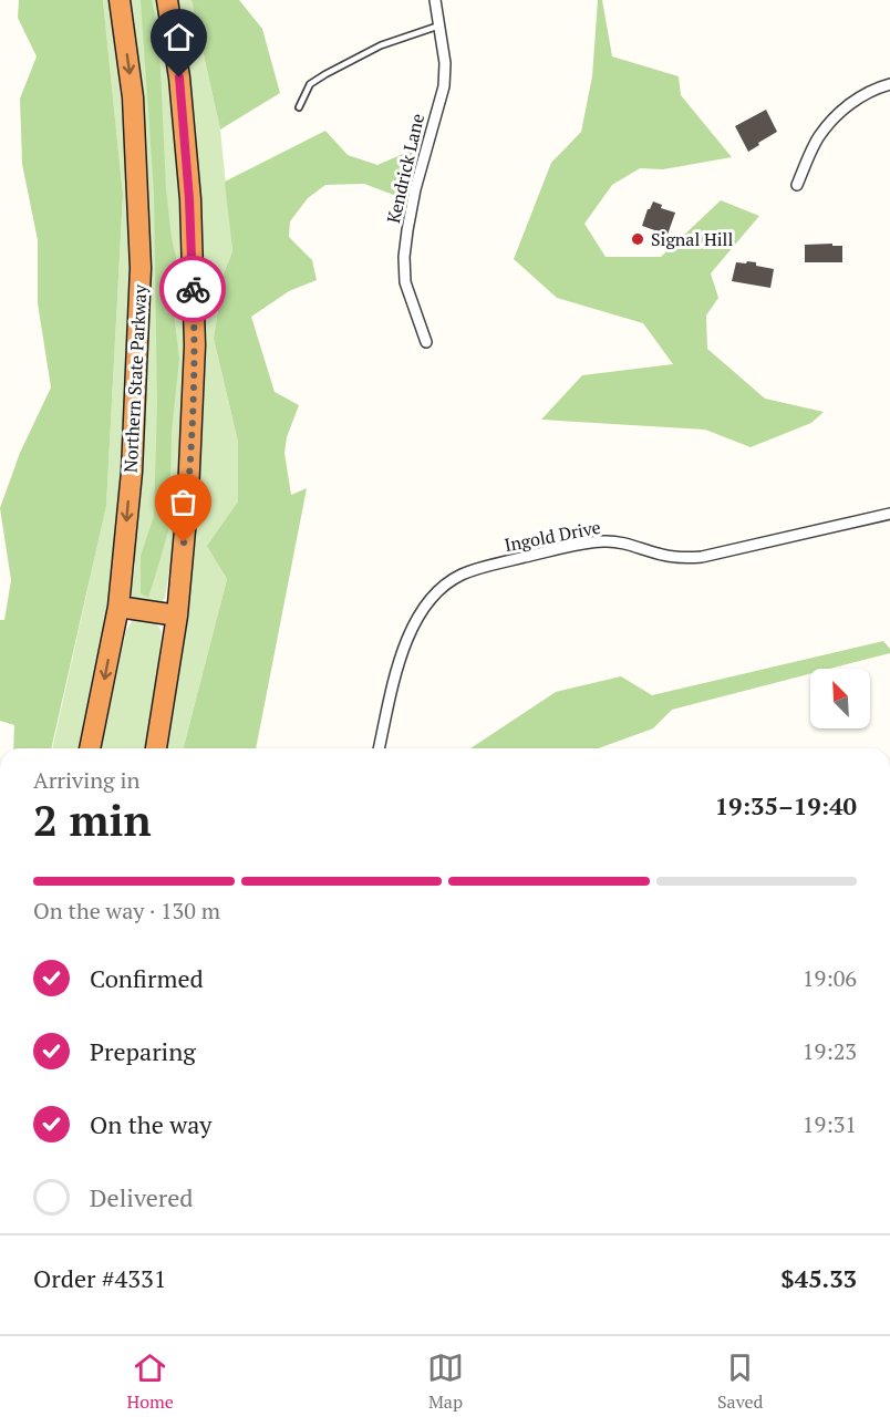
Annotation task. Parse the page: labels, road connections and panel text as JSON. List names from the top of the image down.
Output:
{
  "streets": {
    "highway": ["Northern State Parkway"],
    "street": ["Kendrick Lane", "Ingold Drive"]
  },
  "places": ["Signal Hill"],
  "north": "top left",
  "page": {
    "heading": ["2 min", "Arriving in", "19:35–19:40"],
    "panel": ["Order #4331", "$45.33"],
    "bar": "On the way · 130 m",
    "list": [
      ["Confirmed", "19:06"],
      ["Preparing", "19:23"],
      ["On the way", "19:31"],
      "Delivered"
    ],
    "tabs": ["Home", "Map", "Saved"]
  }
}
